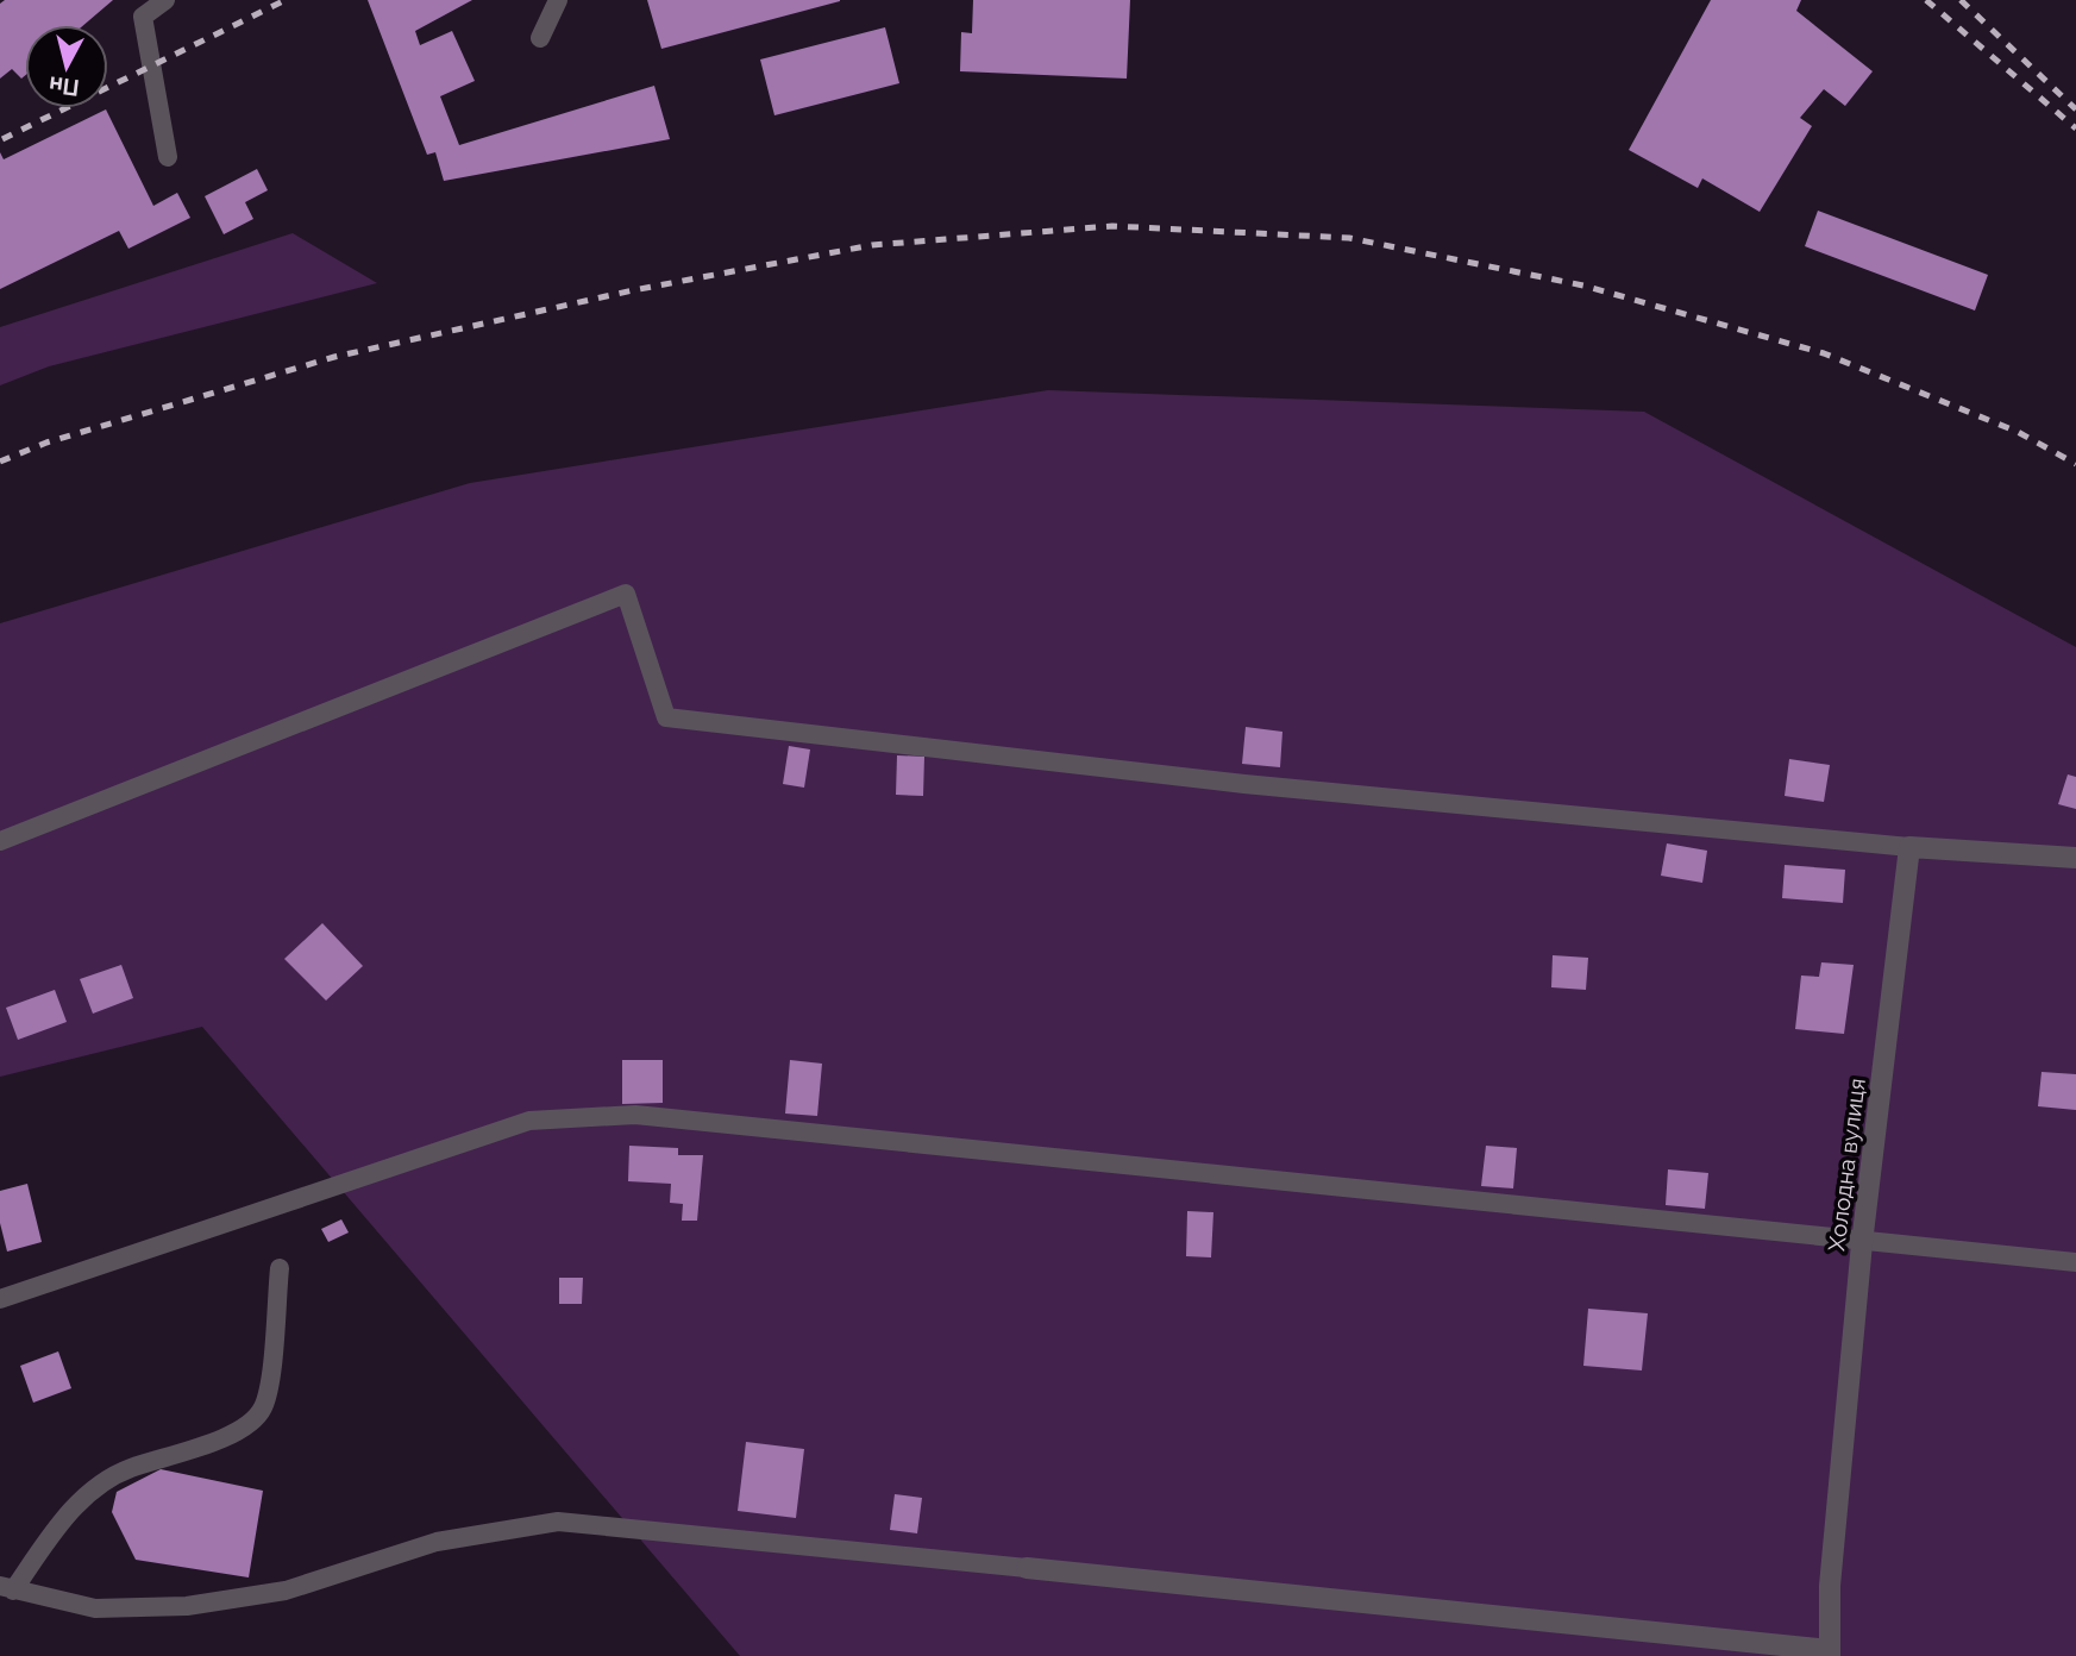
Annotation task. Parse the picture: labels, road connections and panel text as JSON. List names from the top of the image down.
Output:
{
  "streets": {
    "street": ["Холодна вулиця"]
  },
  "north": "bottom"
}
